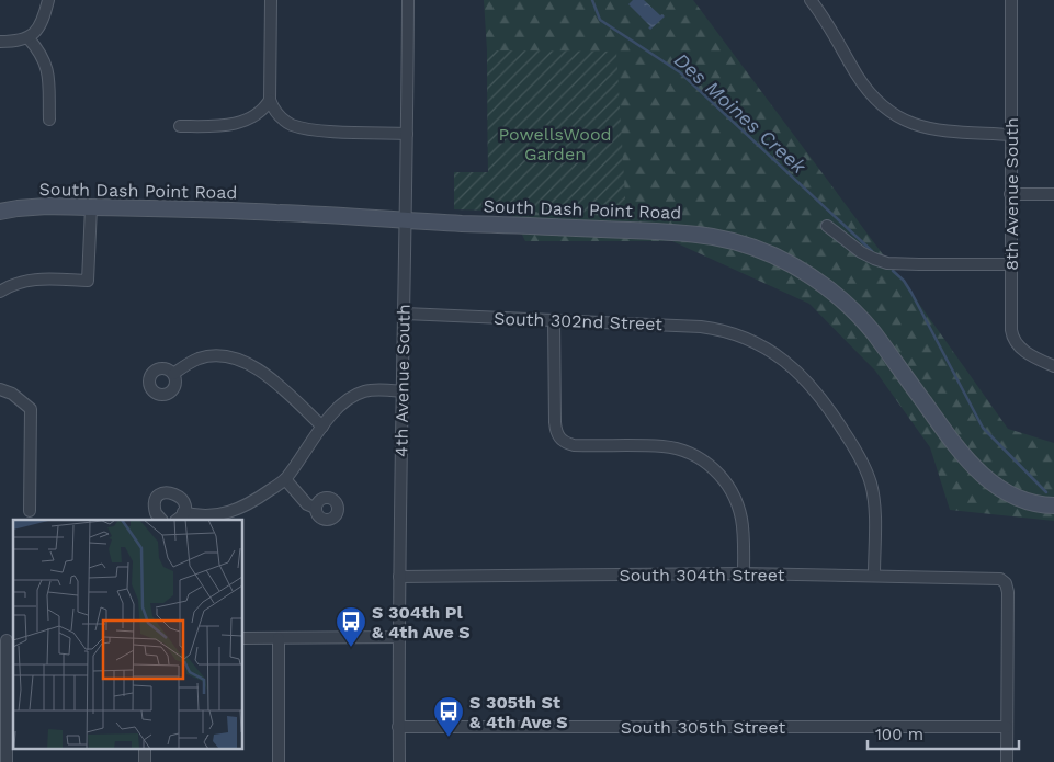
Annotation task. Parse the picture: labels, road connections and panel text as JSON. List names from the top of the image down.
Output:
{
  "streets": {
    "main road": ["South Dash Point Road"],
    "street": [
      "8th Avenue South",
      "South 302nd Street",
      "4th Avenue South",
      "South 304th Street",
      "South 305th Street"
    ]
  },
  "crossings": [
    ["South Dash Point Road", "4th Avenue South"],
    ["South 302nd Street", "4th Avenue South"],
    ["South 302nd Street", "South 304th Street"],
    ["4th Avenue South", "South 304th Street"],
    ["4th Avenue South", "South 305th Street"],
    ["South 304th Street", "South 305th Street"]
  ],
  "water": ["Des Moines Creek"],
  "parks": ["PowellsWood Garden"],
  "places": {
    "bus stop": ["S 304th Pl & 4th Ave S", "S 305th St & 4th Ave S"]
  },
  "scale_bar": "100 m"
}
